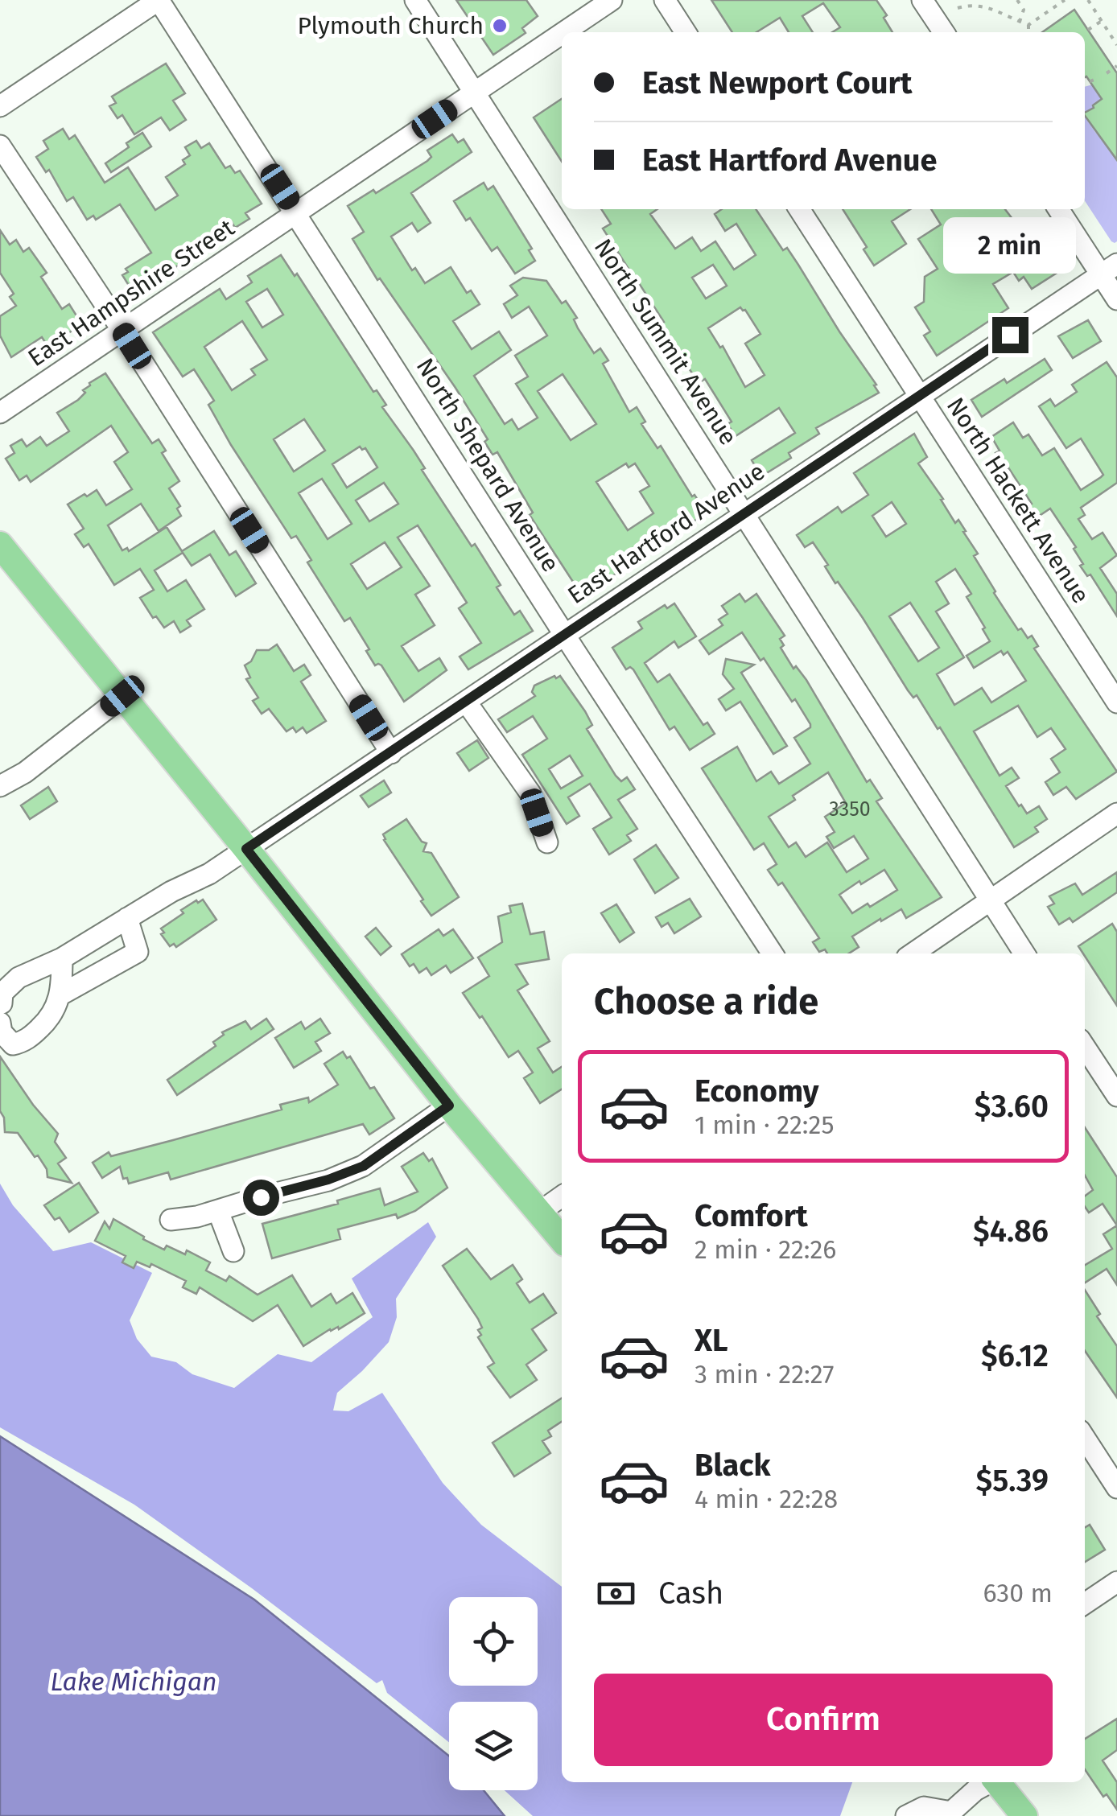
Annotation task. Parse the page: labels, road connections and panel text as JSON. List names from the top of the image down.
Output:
{
  "streets": {
    "street": [
      "East Hampshire Street",
      "North Summit Avenue",
      "North Shepard Avenue",
      "North Hackett Avenue",
      "East Hartford Avenue"
    ]
  },
  "crossings": [
    ["East Hampshire Street", "North Summit Avenue"],
    ["East Hampshire Street", "North Shepard Avenue"],
    ["North Summit Avenue", "East Hartford Avenue"],
    ["North Shepard Avenue", "East Hartford Avenue"],
    ["North Hackett Avenue", "East Hartford Avenue"]
  ],
  "water": ["Lake Michigan"],
  "places": ["Plymouth Church"],
  "house_numbers": ["3350"],
  "page": {
    "banner": ["East Newport Court", "East Hartford Avenue"],
    "bubble": "2 min",
    "heading": "Choose a ride",
    "list": [
      {
        "name": "Economy",
        "note": "1 min · 22:25",
        "value": "$3.60"
      },
      {
        "name": "Comfort",
        "note": "2 min · 22:26",
        "value": "$4.86"
      },
      {
        "name": "XL",
        "note": "3 min · 22:27",
        "value": "$6.12"
      },
      {
        "name": "Black",
        "note": "4 min · 22:28",
        "value": "$5.39"
      }
    ],
    "pay": ["Cash", "630 m"],
    "buttons": "Confirm"
  }
}
